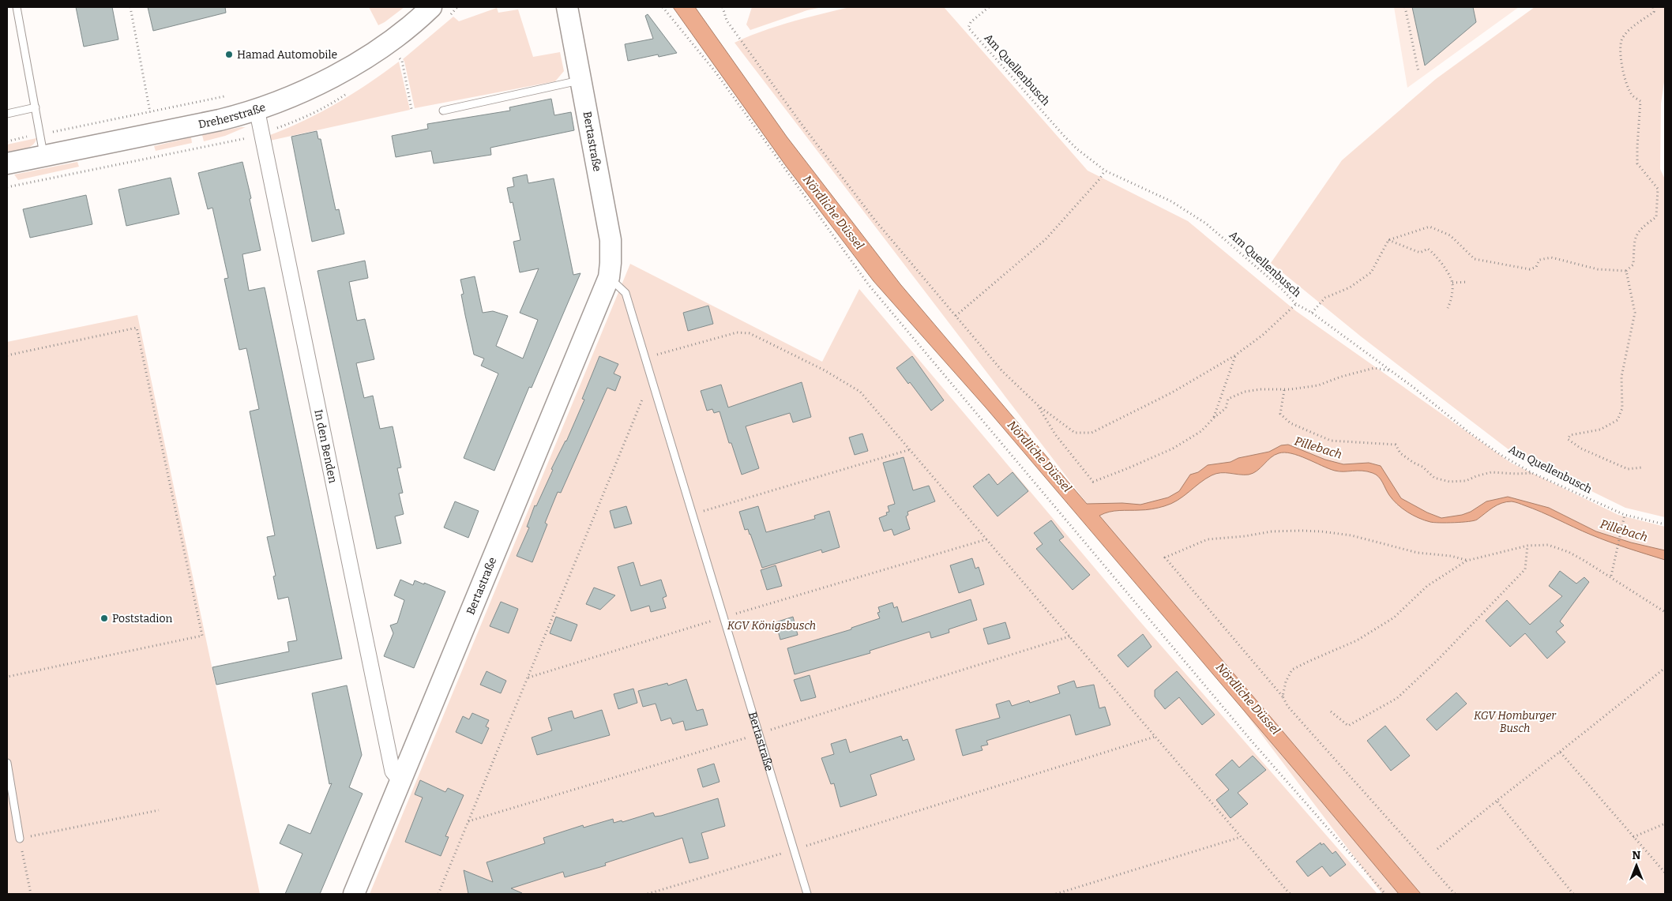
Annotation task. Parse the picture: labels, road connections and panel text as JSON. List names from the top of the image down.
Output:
{
  "streets": {
    "street": ["Dreherstraße", "Bertastraße", "In den Benden"],
    "path": ["Am Quellenbusch"]
  },
  "crossings": [
    ["Dreherstraße", "In den Benden"],
    ["Bertastraße", "In den Benden"]
  ],
  "water": ["Nördliche Düssel", "Pillebach"],
  "parks": ["KGV Königsbusch", "KGV Homburger Busch"],
  "places": ["Hamad Automobile", "Poststadion"],
  "north": "top"
}
